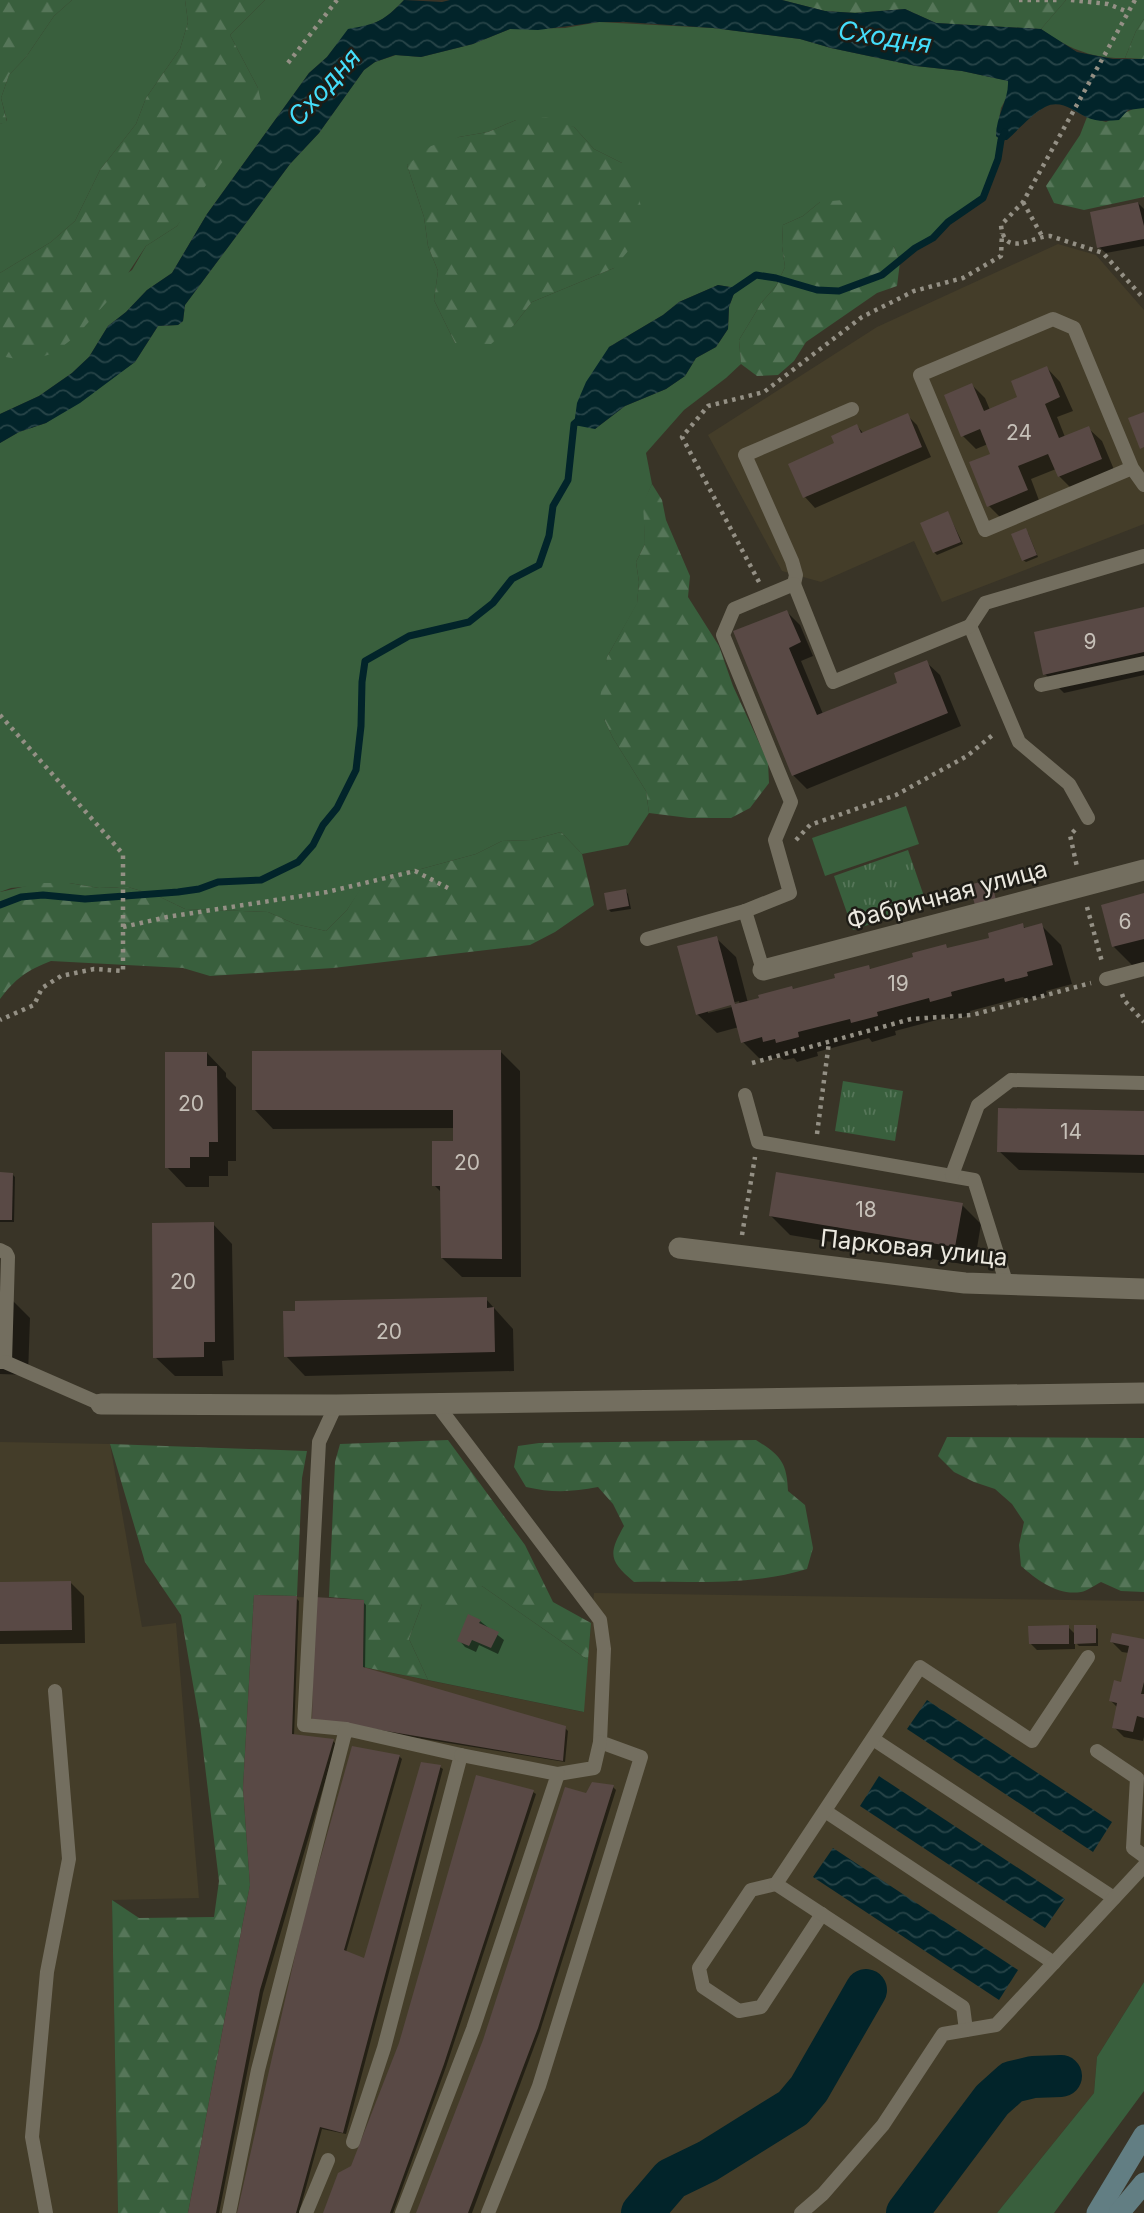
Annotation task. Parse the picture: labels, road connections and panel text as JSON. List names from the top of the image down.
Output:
{
  "streets": {
    "street": ["Фабричная улица", "Парковая улица"]
  },
  "water": ["Сходня"],
  "house_numbers": [
    "24",
    "9",
    "6",
    "19",
    "20",
    "14",
    "20",
    "18",
    "20",
    "20"
  ]
}
